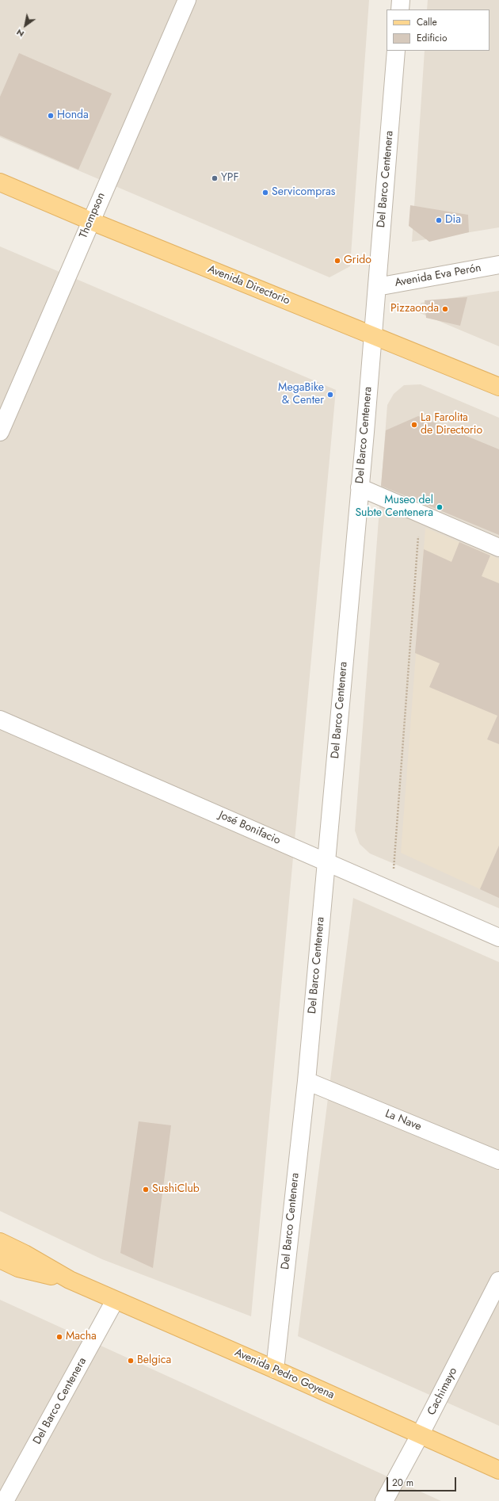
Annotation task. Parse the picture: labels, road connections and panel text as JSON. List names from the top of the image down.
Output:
{
  "streets": {
    "main road": ["Avenida Directorio", "Avenida Pedro Goyena"],
    "street": [
      "Del Barco Centenera",
      "Thompson",
      "Avenida Eva Perón",
      "José Bonifacio",
      "La Nave",
      "Cachimayo"
    ]
  },
  "crossings": [
    ["Del Barco Centenera", "Avenida Eva Perón"],
    ["Del Barco Centenera", "Avenida Directorio"],
    ["Del Barco Centenera", "José Bonifacio"],
    ["Del Barco Centenera", "La Nave"],
    ["Del Barco Centenera", "Avenida Pedro Goyena"],
    ["Thompson", "Avenida Directorio"],
    ["Avenida Pedro Goyena", "Cachimayo"]
  ],
  "places": [
    "Honda",
    "YPF",
    "Servicompras",
    "Dia",
    "Grido",
    "Pizzaonda",
    "MegaBike & Center",
    "La Farolita de Directorio",
    "Museo del Subte Centenera",
    "SushiClub",
    "Macha",
    "Belgica"
  ],
  "legend": ["Calle", "Edificio"],
  "scale_bar": "20 m",
  "north": "bottom left"
}
